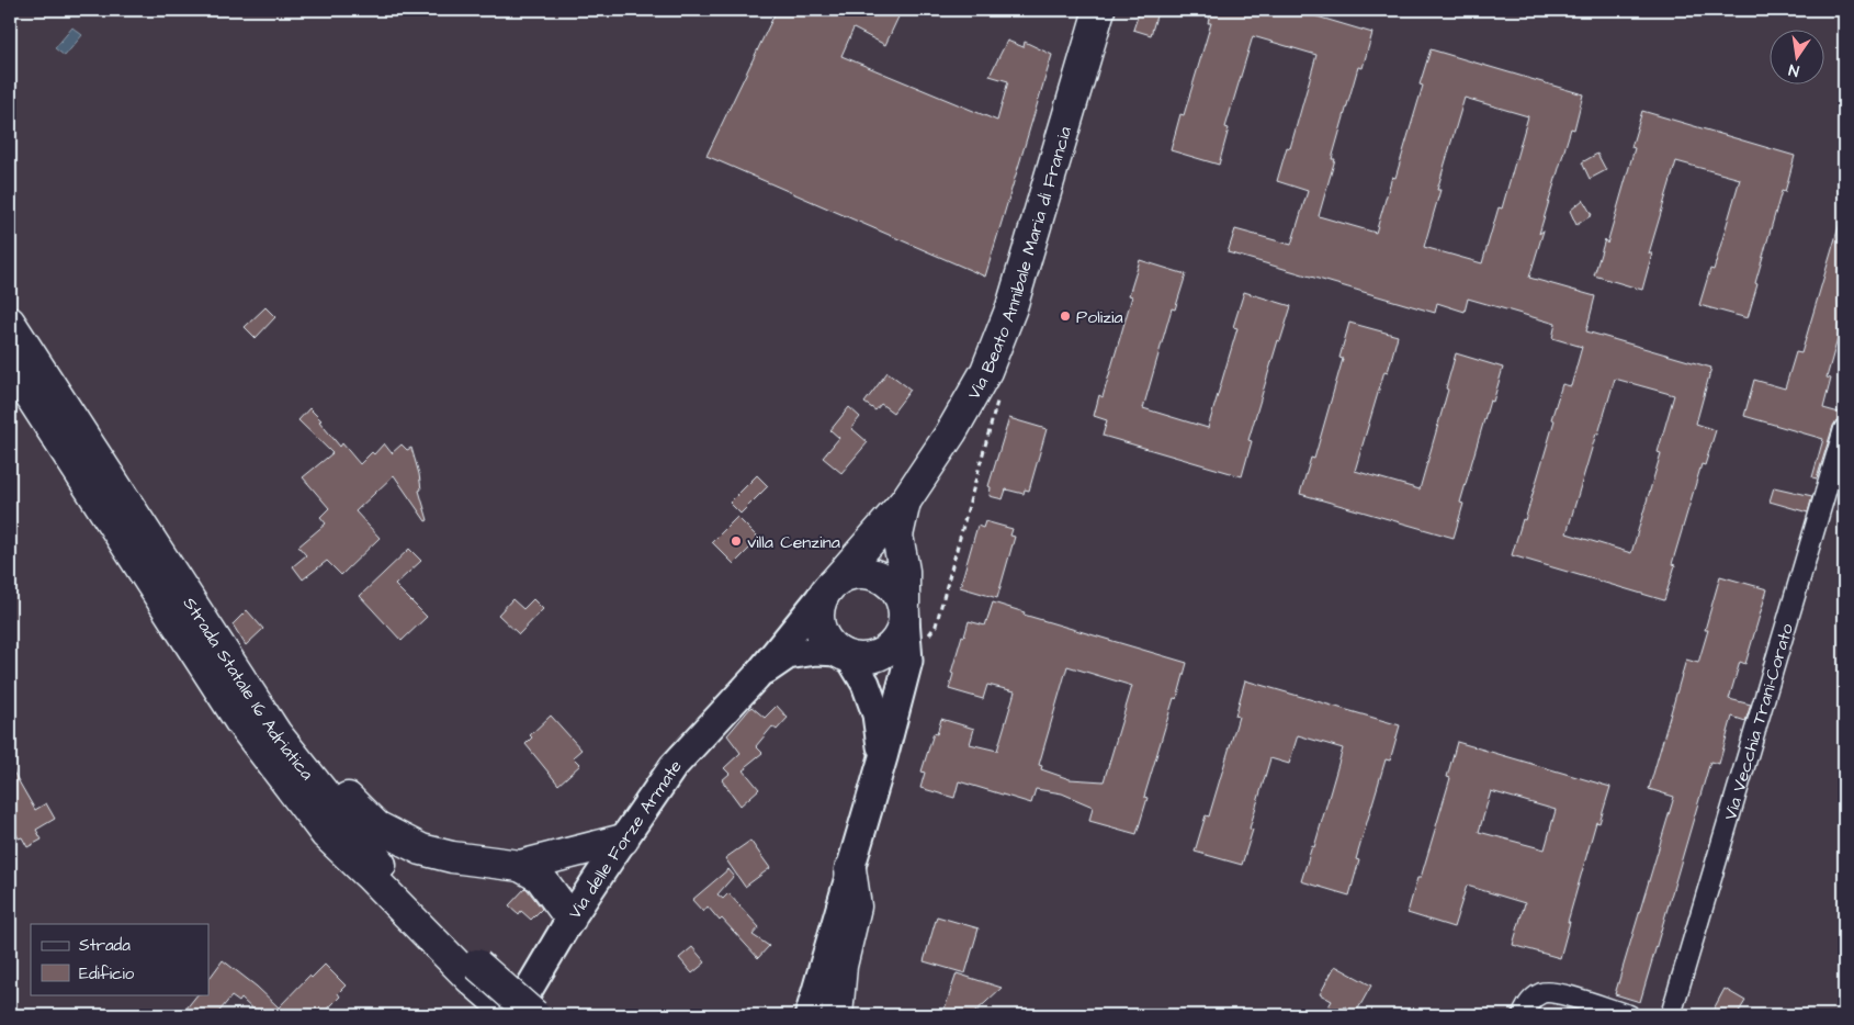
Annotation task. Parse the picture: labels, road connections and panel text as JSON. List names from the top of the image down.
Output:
{
  "streets": {
    "main road": ["Via Beato Annibale Maria di Francia", "Strada Statale 16 Adriatica", "Via delle Forze Armate"],
    "street": ["Via Vecchia Trani-Corato"]
  },
  "crossings": [
    ["Via Beato Annibale Maria di Francia", "Via delle Forze Armate"],
    ["Strada Statale 16 Adriatica", "Via delle Forze Armate"]
  ],
  "places": ["Polizia", "villa Cenzina"],
  "legend": ["Strada", "Edificio"],
  "north": "bottom"
}
